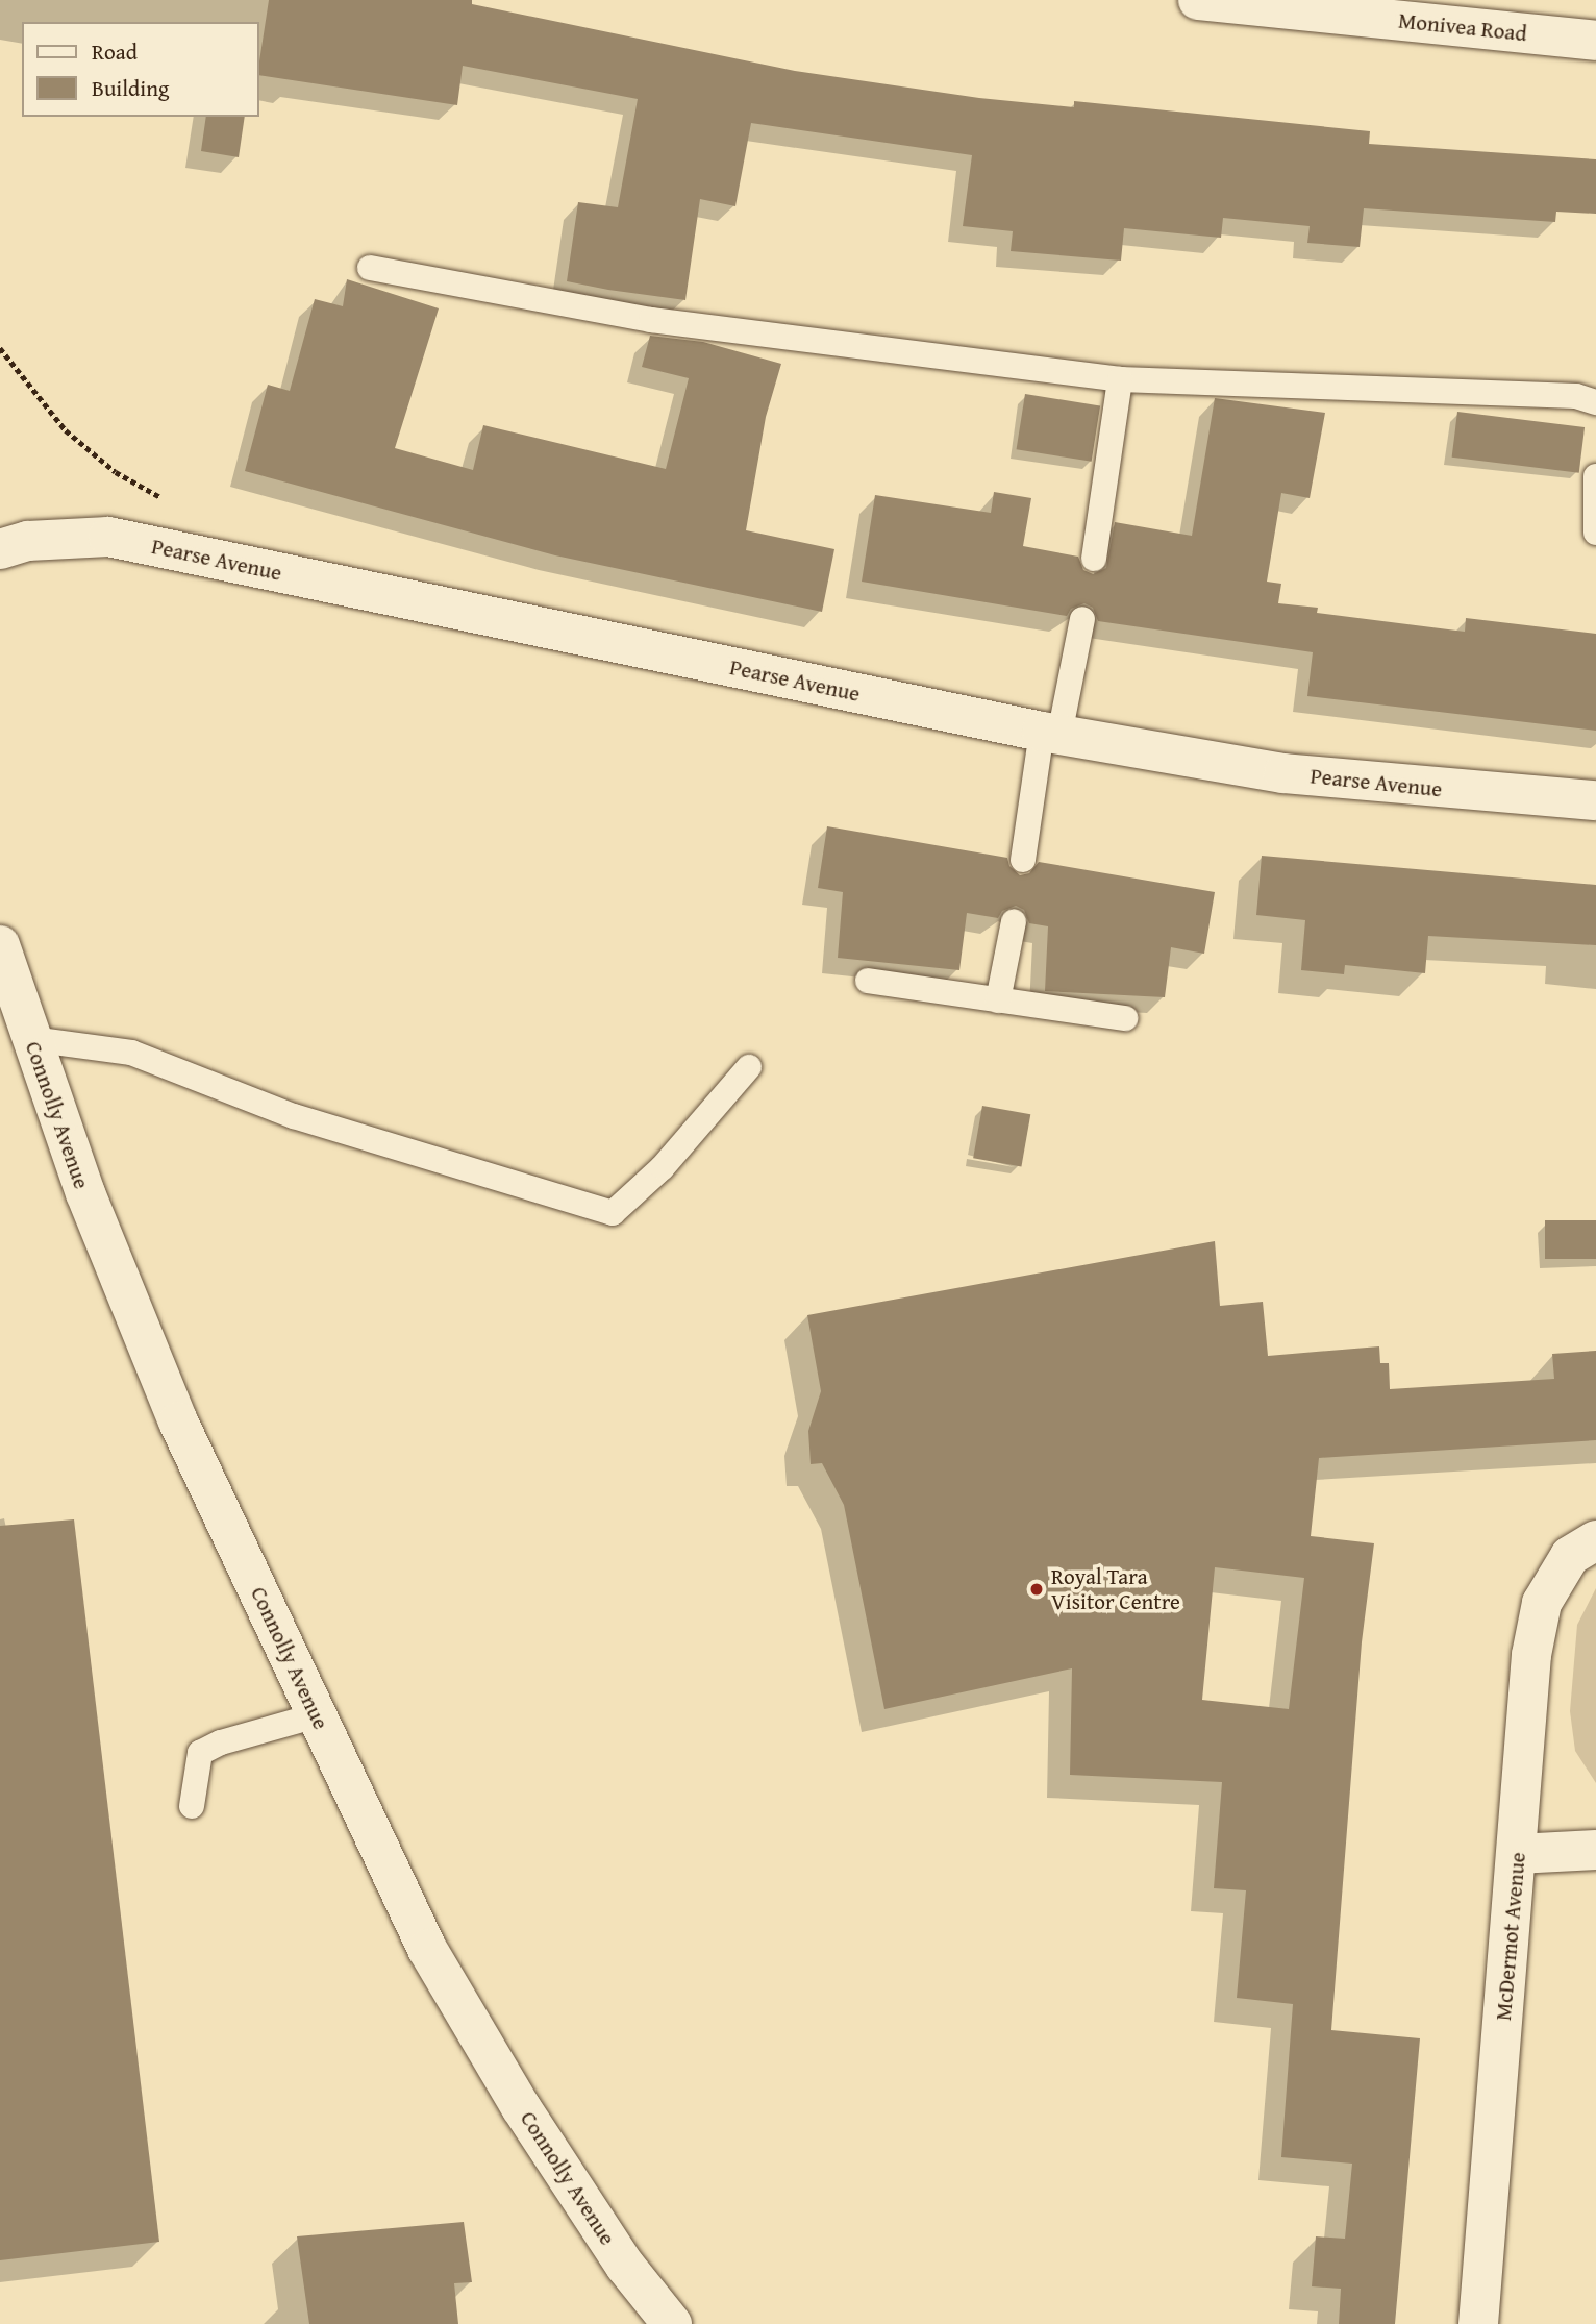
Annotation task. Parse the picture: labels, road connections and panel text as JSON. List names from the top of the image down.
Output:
{
  "streets": {
    "street": [
      "Monivea Road",
      "Pearse Avenue",
      "Connolly Avenue",
      "McDermot Avenue"
    ]
  },
  "places": ["Royal Tara Visitor Centre"],
  "legend": ["Road", "Building"]
}
